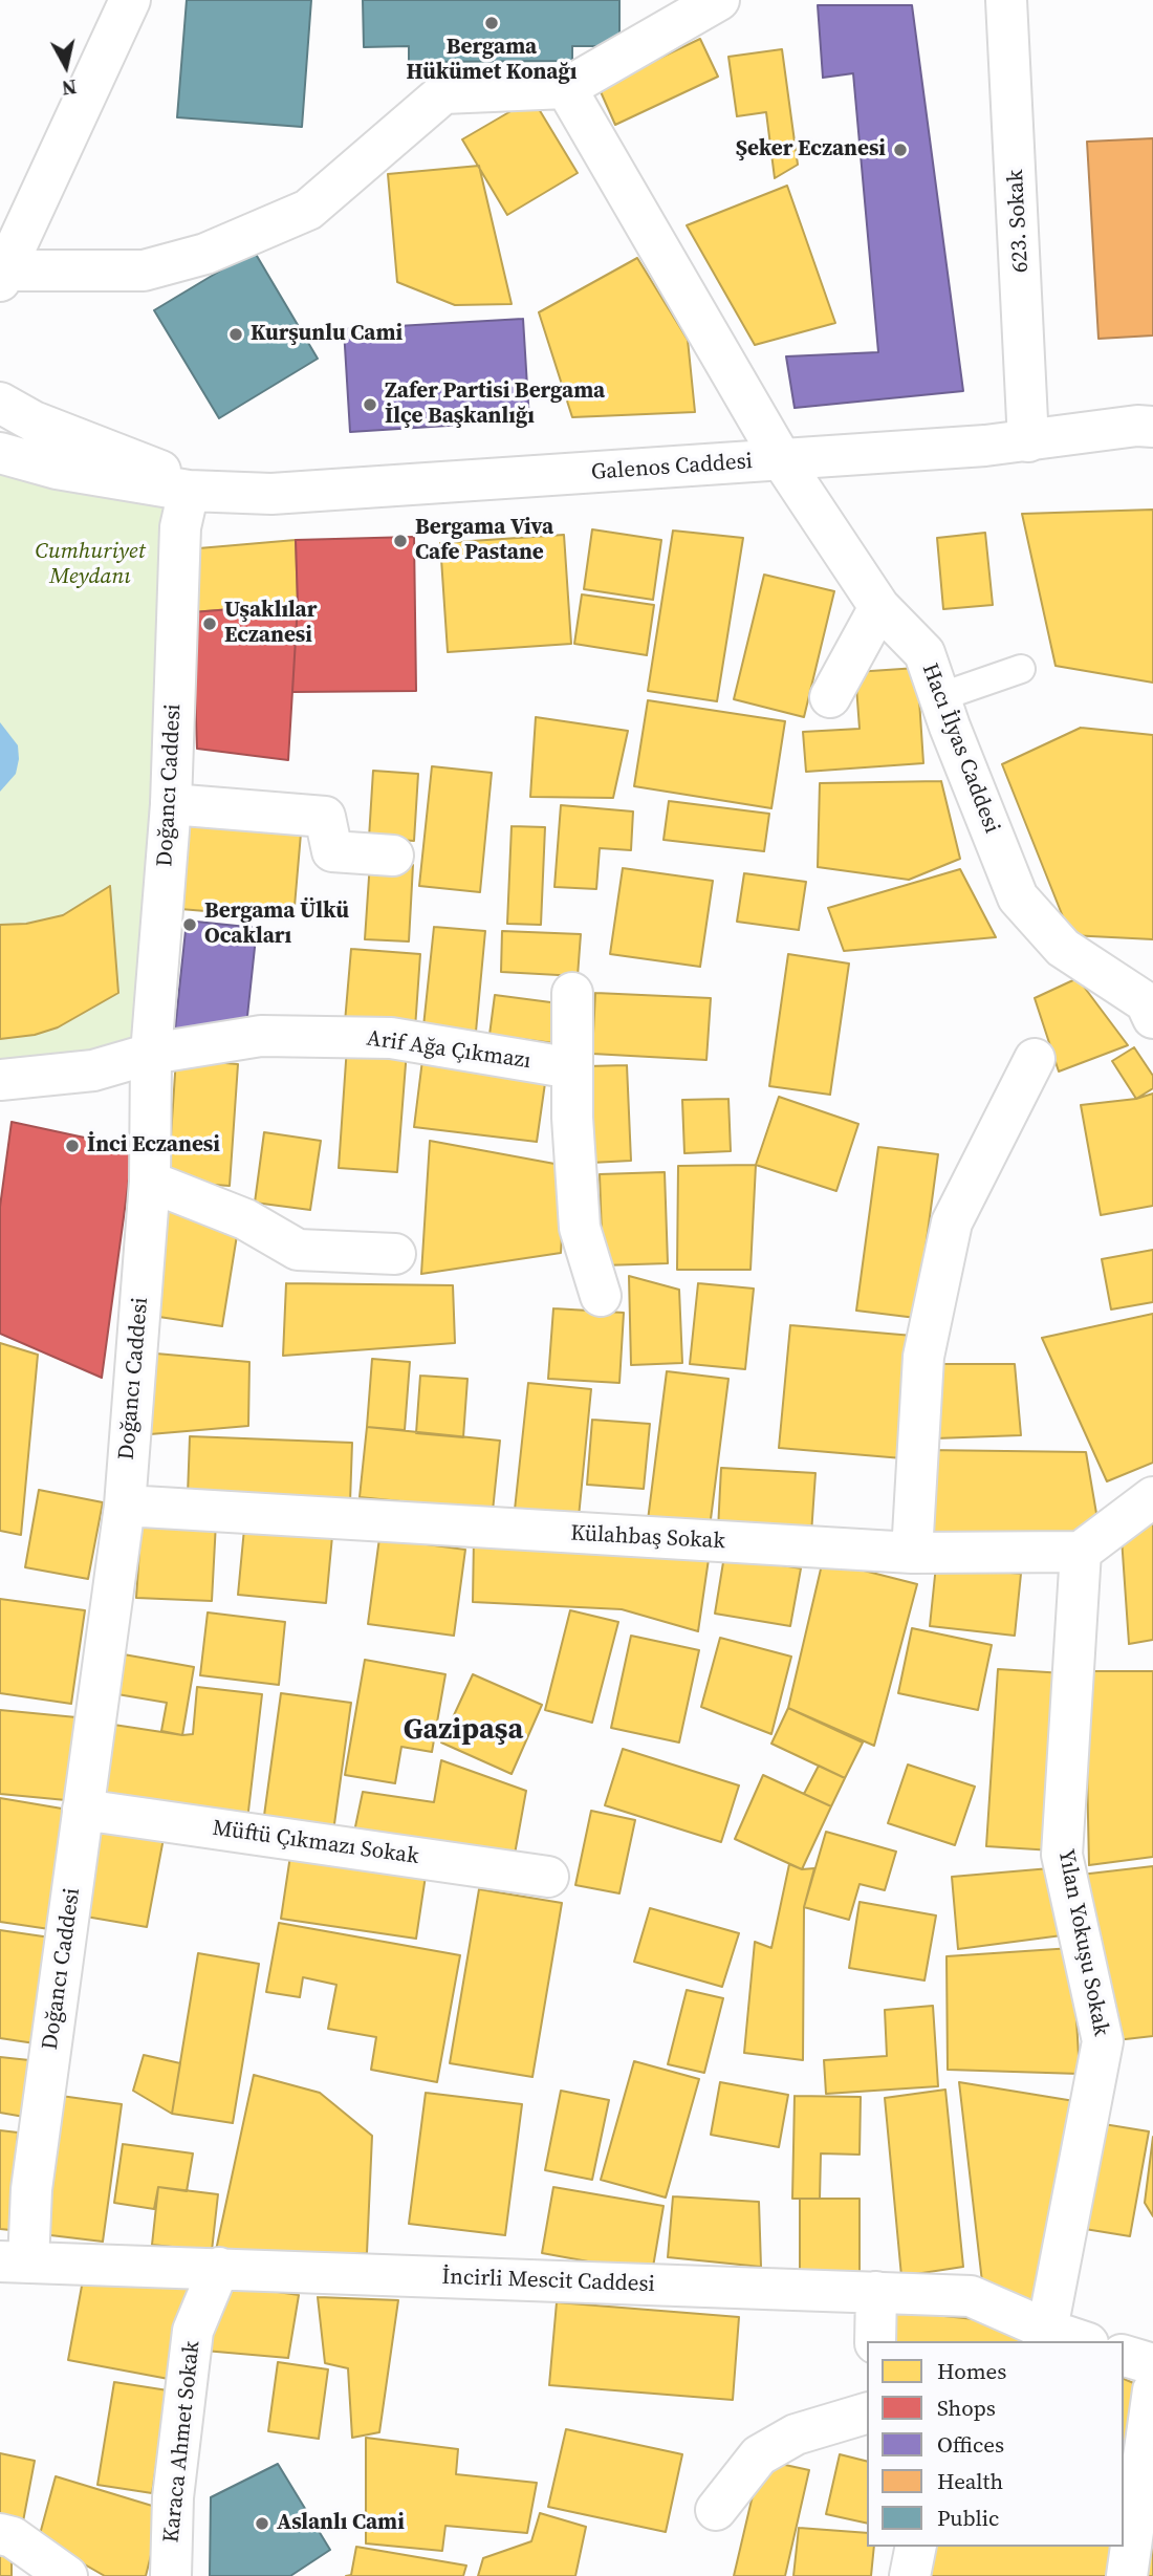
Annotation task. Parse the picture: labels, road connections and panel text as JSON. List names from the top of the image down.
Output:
{
  "streets": {
    "street": [
      "623. Sokak",
      "Galenos Caddesi",
      "Hacı İlyas Caddesi",
      "Doğancı Caddesi",
      "Arif Ağa Çıkmazı",
      "Külahbaş Sokak",
      "Müftü Çıkmazı Sokak",
      "Yılan Yokuşu Sokak",
      "İncirli Mescit Caddesi",
      "Karaca Ahmet Sokak"
    ]
  },
  "crossings": [
    ["623. Sokak", "Galenos Caddesi"],
    ["Galenos Caddesi", "Hacı İlyas Caddesi"],
    ["Galenos Caddesi", "Doğancı Caddesi"],
    ["Doğancı Caddesi", "Arif Ağa Çıkmazı"],
    ["Doğancı Caddesi", "Külahbaş Sokak"],
    ["Doğancı Caddesi", "Müftü Çıkmazı Sokak"],
    ["Doğancı Caddesi", "İncirli Mescit Caddesi"],
    ["Külahbaş Sokak", "Yılan Yokuşu Sokak"],
    ["Yılan Yokuşu Sokak", "İncirli Mescit Caddesi"],
    ["İncirli Mescit Caddesi", "Karaca Ahmet Sokak"]
  ],
  "districts": ["Gazipaşa"],
  "parks": ["Cumhuriyet Meydanı"],
  "places": [
    "Bergama Hükümet Konağı",
    "Şeker Eczanesi",
    "Kurşunlu Cami",
    "Zafer Partisi Bergama İlçe Başkanlığı",
    "Bergama Viva Cafe Pastane",
    "Uşaklılar Eczanesi",
    "Bergama Ülkü Ocakları",
    "İnci Eczanesi",
    "Aslanlı Cami"
  ],
  "legend": [
    "Homes",
    "Shops",
    "Offices",
    "Health",
    "Public"
  ],
  "north": "bottom"
}
